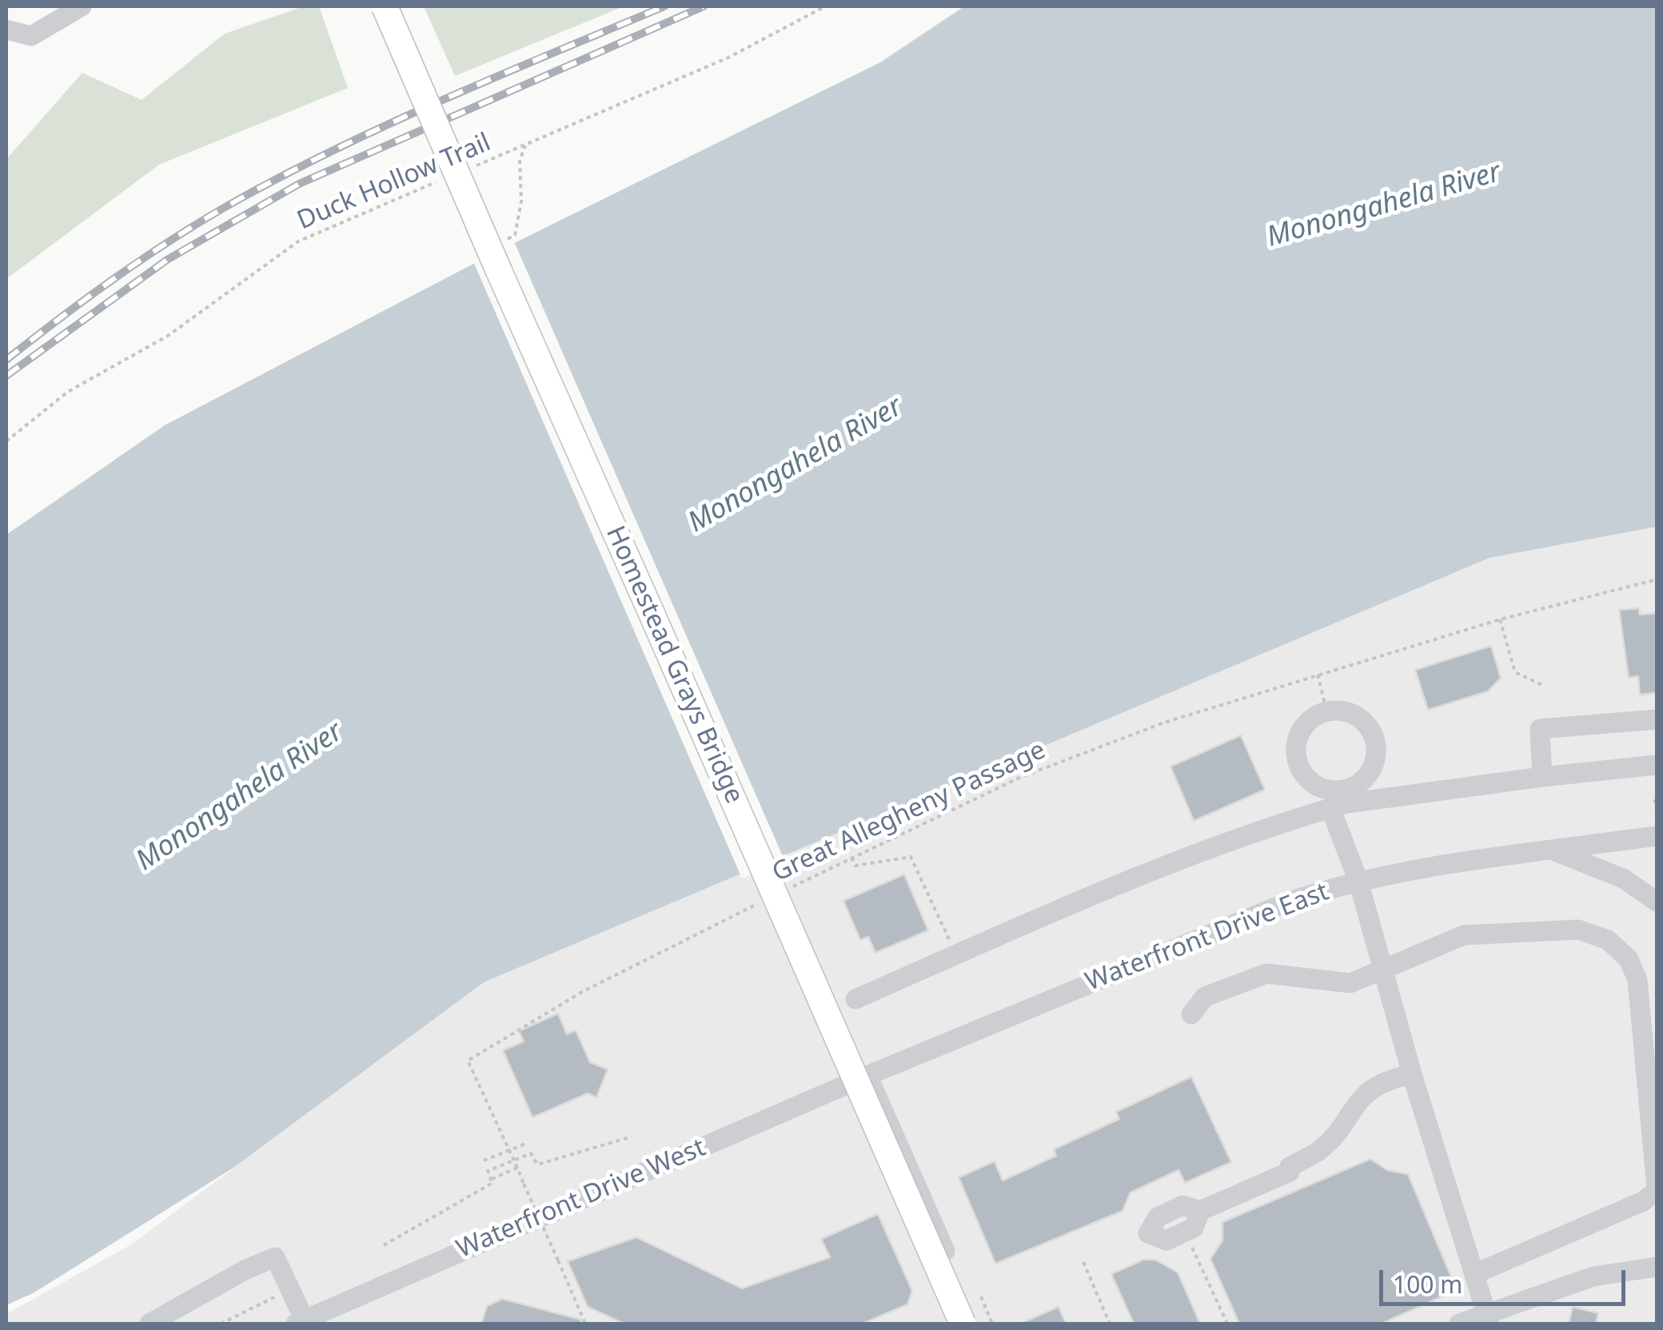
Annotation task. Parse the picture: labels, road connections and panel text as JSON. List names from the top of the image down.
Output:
{
  "streets": {
    "main road": ["Homestead Grays Bridge"],
    "street": ["Waterfront Drive East", "Waterfront Drive West"],
    "path": ["Duck Hollow Trail", "Great Allegheny Passage"]
  },
  "crossings": [
    ["Waterfront Drive East", "Waterfront Drive West"]
  ],
  "water": ["Monongahela River"],
  "scale_bar": "100 m"
}
